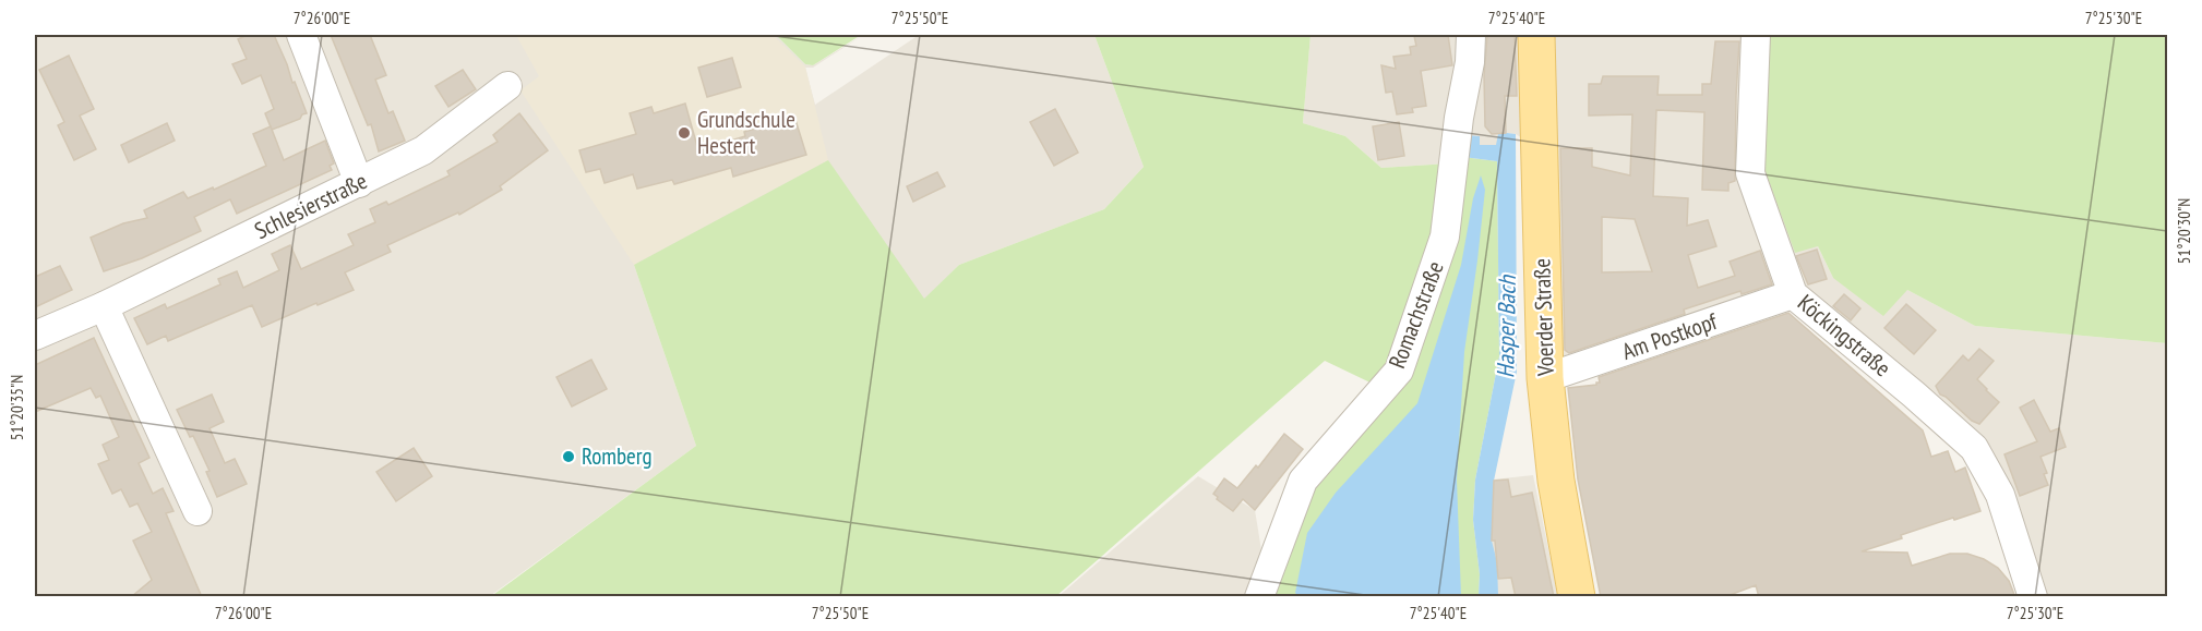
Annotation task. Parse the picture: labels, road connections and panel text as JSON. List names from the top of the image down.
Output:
{
  "streets": {
    "main road": ["Voerder Straße"],
    "street": [
      "Schlesierstraße",
      "Romachstraße",
      "Köckingstraße",
      "Am Postkopf"
    ]
  },
  "crossings": [
    ["Voerder Straße", "Am Postkopf"],
    ["Köckingstraße", "Am Postkopf"]
  ],
  "water": ["Hasper Bach"],
  "places": ["Grundschule Hestert", "Romberg"],
  "coordinates": [
    "7°26'00\"E",
    "7°25'50\"E",
    "7°25'40\"E",
    "7°25'30\"E",
    "51°20'30\"N",
    "51°20'35\"N"
  ]
}
